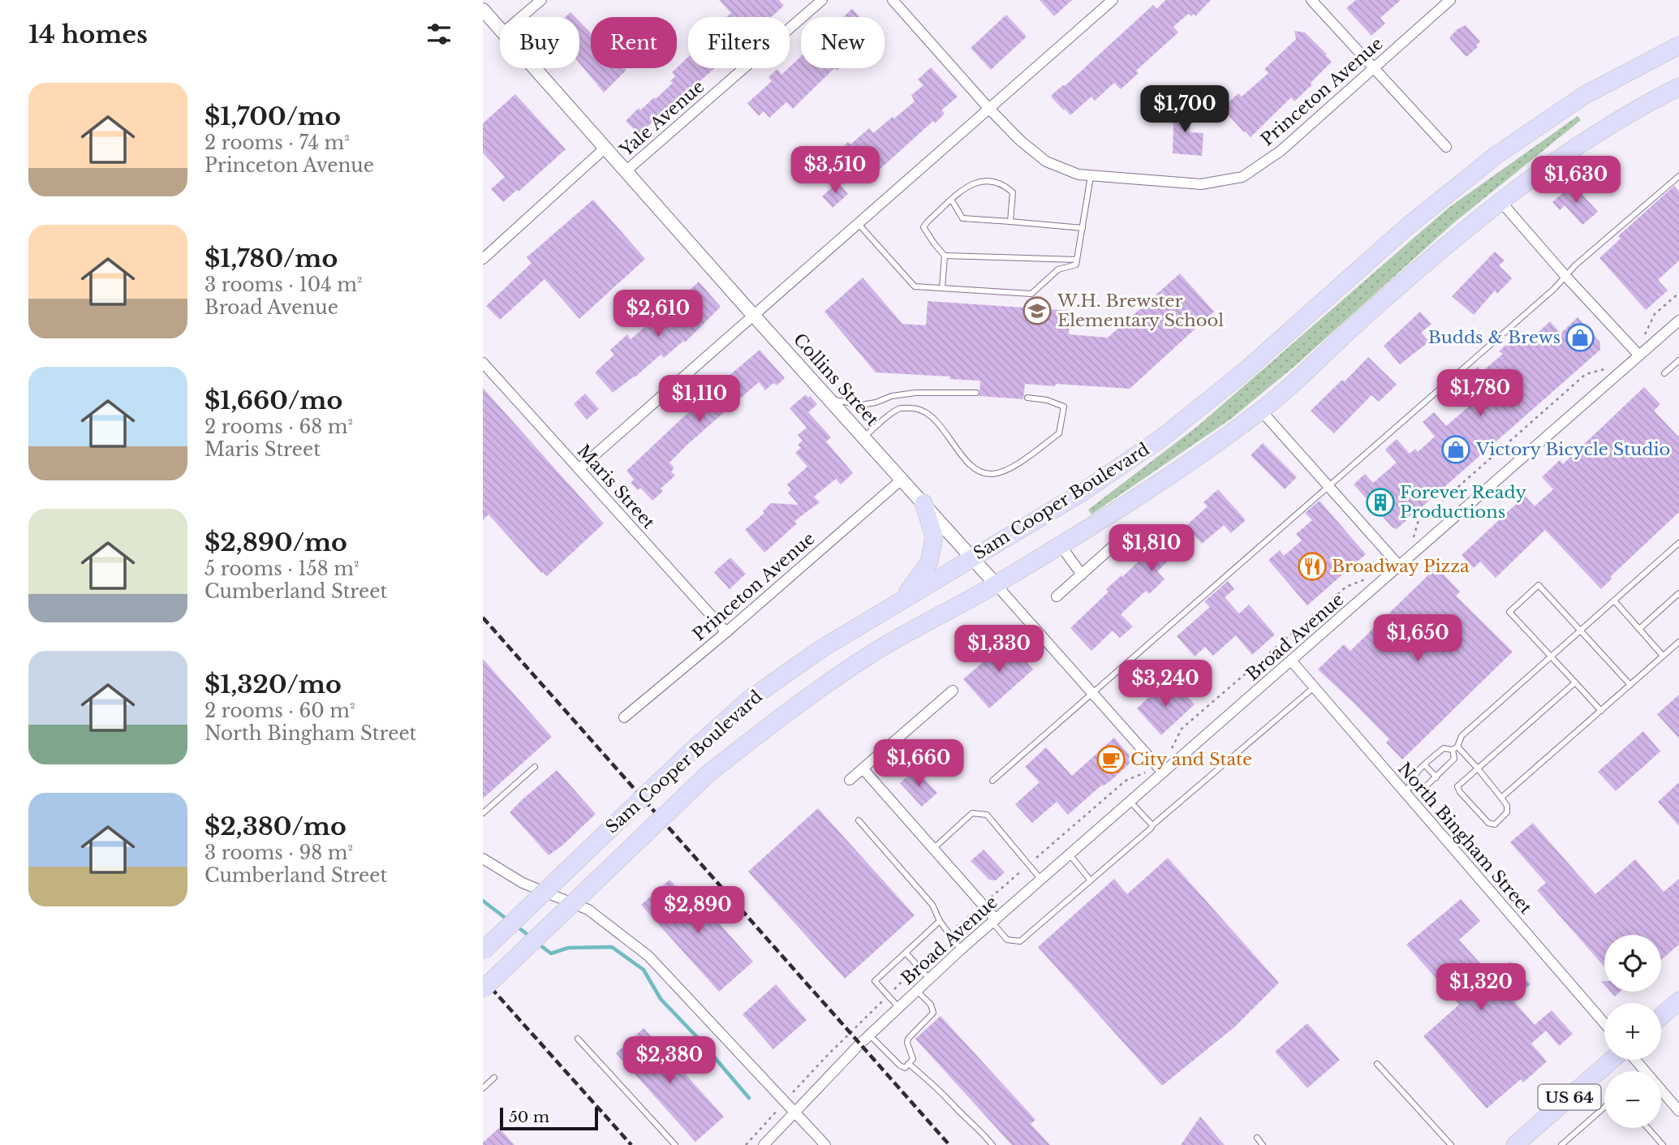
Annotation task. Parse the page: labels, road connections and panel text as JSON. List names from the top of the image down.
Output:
{
  "streets": {
    "main road": ["Sam Cooper Boulevard", "US 64"],
    "street": [
      "Princeton Avenue",
      "Yale Avenue",
      "Collins Street",
      "Maris Street",
      "Broad Avenue",
      "North Bingham Street"
    ]
  },
  "crossings": [
    ["Princeton Avenue", "Collins Street"],
    ["Princeton Avenue", "Maris Street"],
    ["Yale Avenue", "Collins Street"],
    ["Collins Street", "Sam Cooper Boulevard"],
    ["Collins Street", "Broad Avenue"],
    ["Broad Avenue", "North Bingham Street"]
  ],
  "places": {
    "school or university": ["W.H. Brewster Elementary School"],
    "shop": ["Budds & Brews", "Victory Bicycle Studio"],
    "building": ["Forever Ready Productions"],
    "restaurant": ["Broadway Pizza"],
    "cafe": ["City and State"]
  },
  "scale_bar": "50 m",
  "page": {
    "heading": "14 homes",
    "chip": [
      "Buy",
      "Rent",
      "Filters",
      "New"
    ],
    "list": [
      {
        "name": "$1,700/mo",
        "note": "2 rooms · 74 m² · Princeton Avenue"
      },
      {
        "name": "$1,780/mo",
        "note": "3 rooms · 104 m² · Broad Avenue"
      },
      {
        "name": "$1,660/mo",
        "note": "2 rooms · 68 m² · Maris Street"
      },
      {
        "name": "$2,890/mo",
        "note": "5 rooms · 158 m² · Cumberland Street"
      },
      {
        "name": "$1,320/mo",
        "note": "2 rooms · 60 m² · North Bingham Street"
      },
      {
        "name": "$2,380/mo",
        "note": "3 rooms · 98 m² · Cumberland Street"
      }
    ],
    "price": [
      "$1,700",
      "$3,510",
      "$1,630",
      "$2,610",
      "$1,780",
      "$1,110",
      "$1,810",
      "$1,650",
      "$1,330",
      "$3,240",
      "$1,660",
      "$2,890",
      "$1,320",
      "$2,380"
    ],
    "map_buttons": ["+", "−"],
    "scale": "50 m"
  }
}
